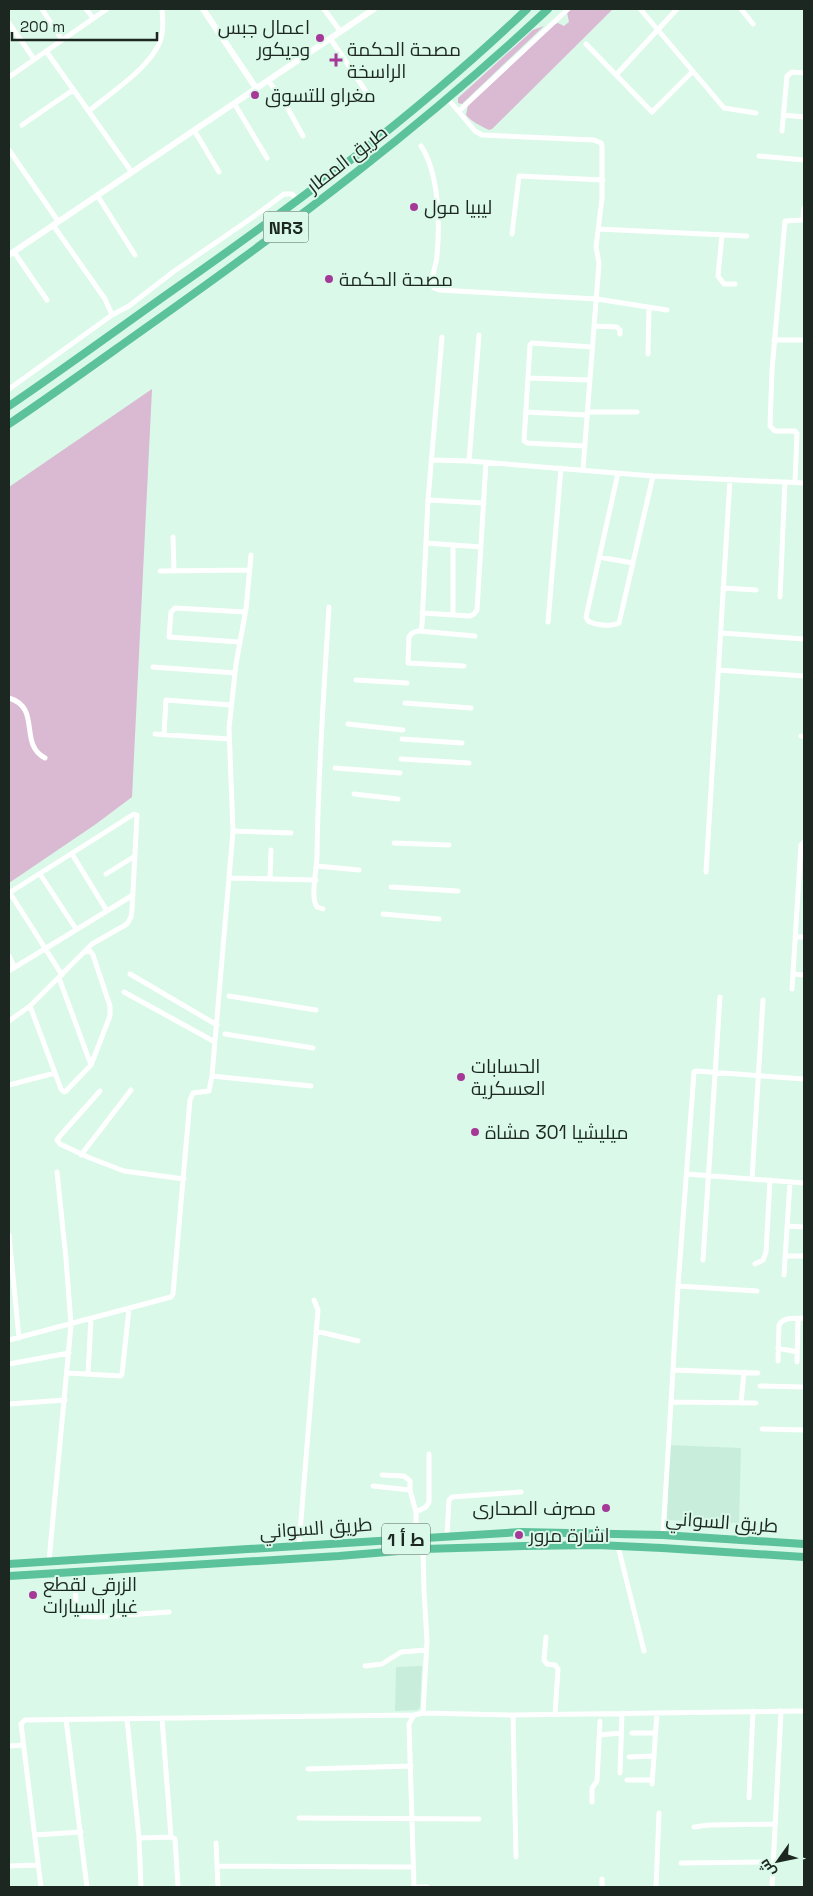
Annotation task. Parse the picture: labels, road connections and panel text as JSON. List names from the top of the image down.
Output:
{
  "streets": {
    "highway": [
      "طريق المطار",
      "NR3",
      "طريق السواني",
      "ط أ 1"
    ]
  },
  "places": {
    "other": [
      "اعمال جبس وديكور",
      "مغراو للتسوق",
      "ليبيا مول",
      "مصحة الحكمة",
      "الحسابات العسكرية",
      "ميليشيا 301 مشاة",
      "مصرف الصحارى",
      "اشارة مرور",
      "الزرقي لقطع غيار السيارات"
    ],
    "health": ["مصحة الحكمة الراسخة"]
  },
  "scale_bar": "200 m",
  "north": "bottom left"
}
